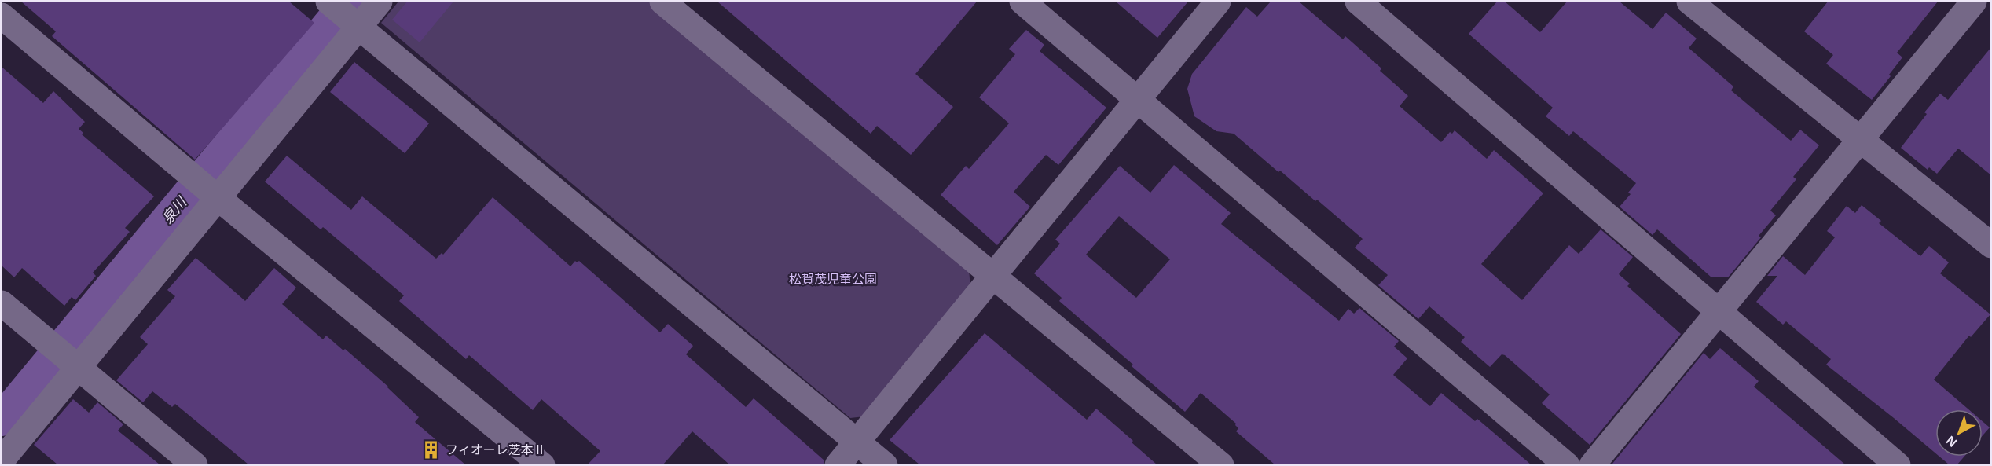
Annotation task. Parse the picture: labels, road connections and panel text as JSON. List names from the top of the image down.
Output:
{
  "water": ["泉川"],
  "parks": ["松賀茂児童公園"],
  "places": {
    "building": ["フィオーレ芝本Ⅱ"]
  },
  "north": "bottom left"
}
